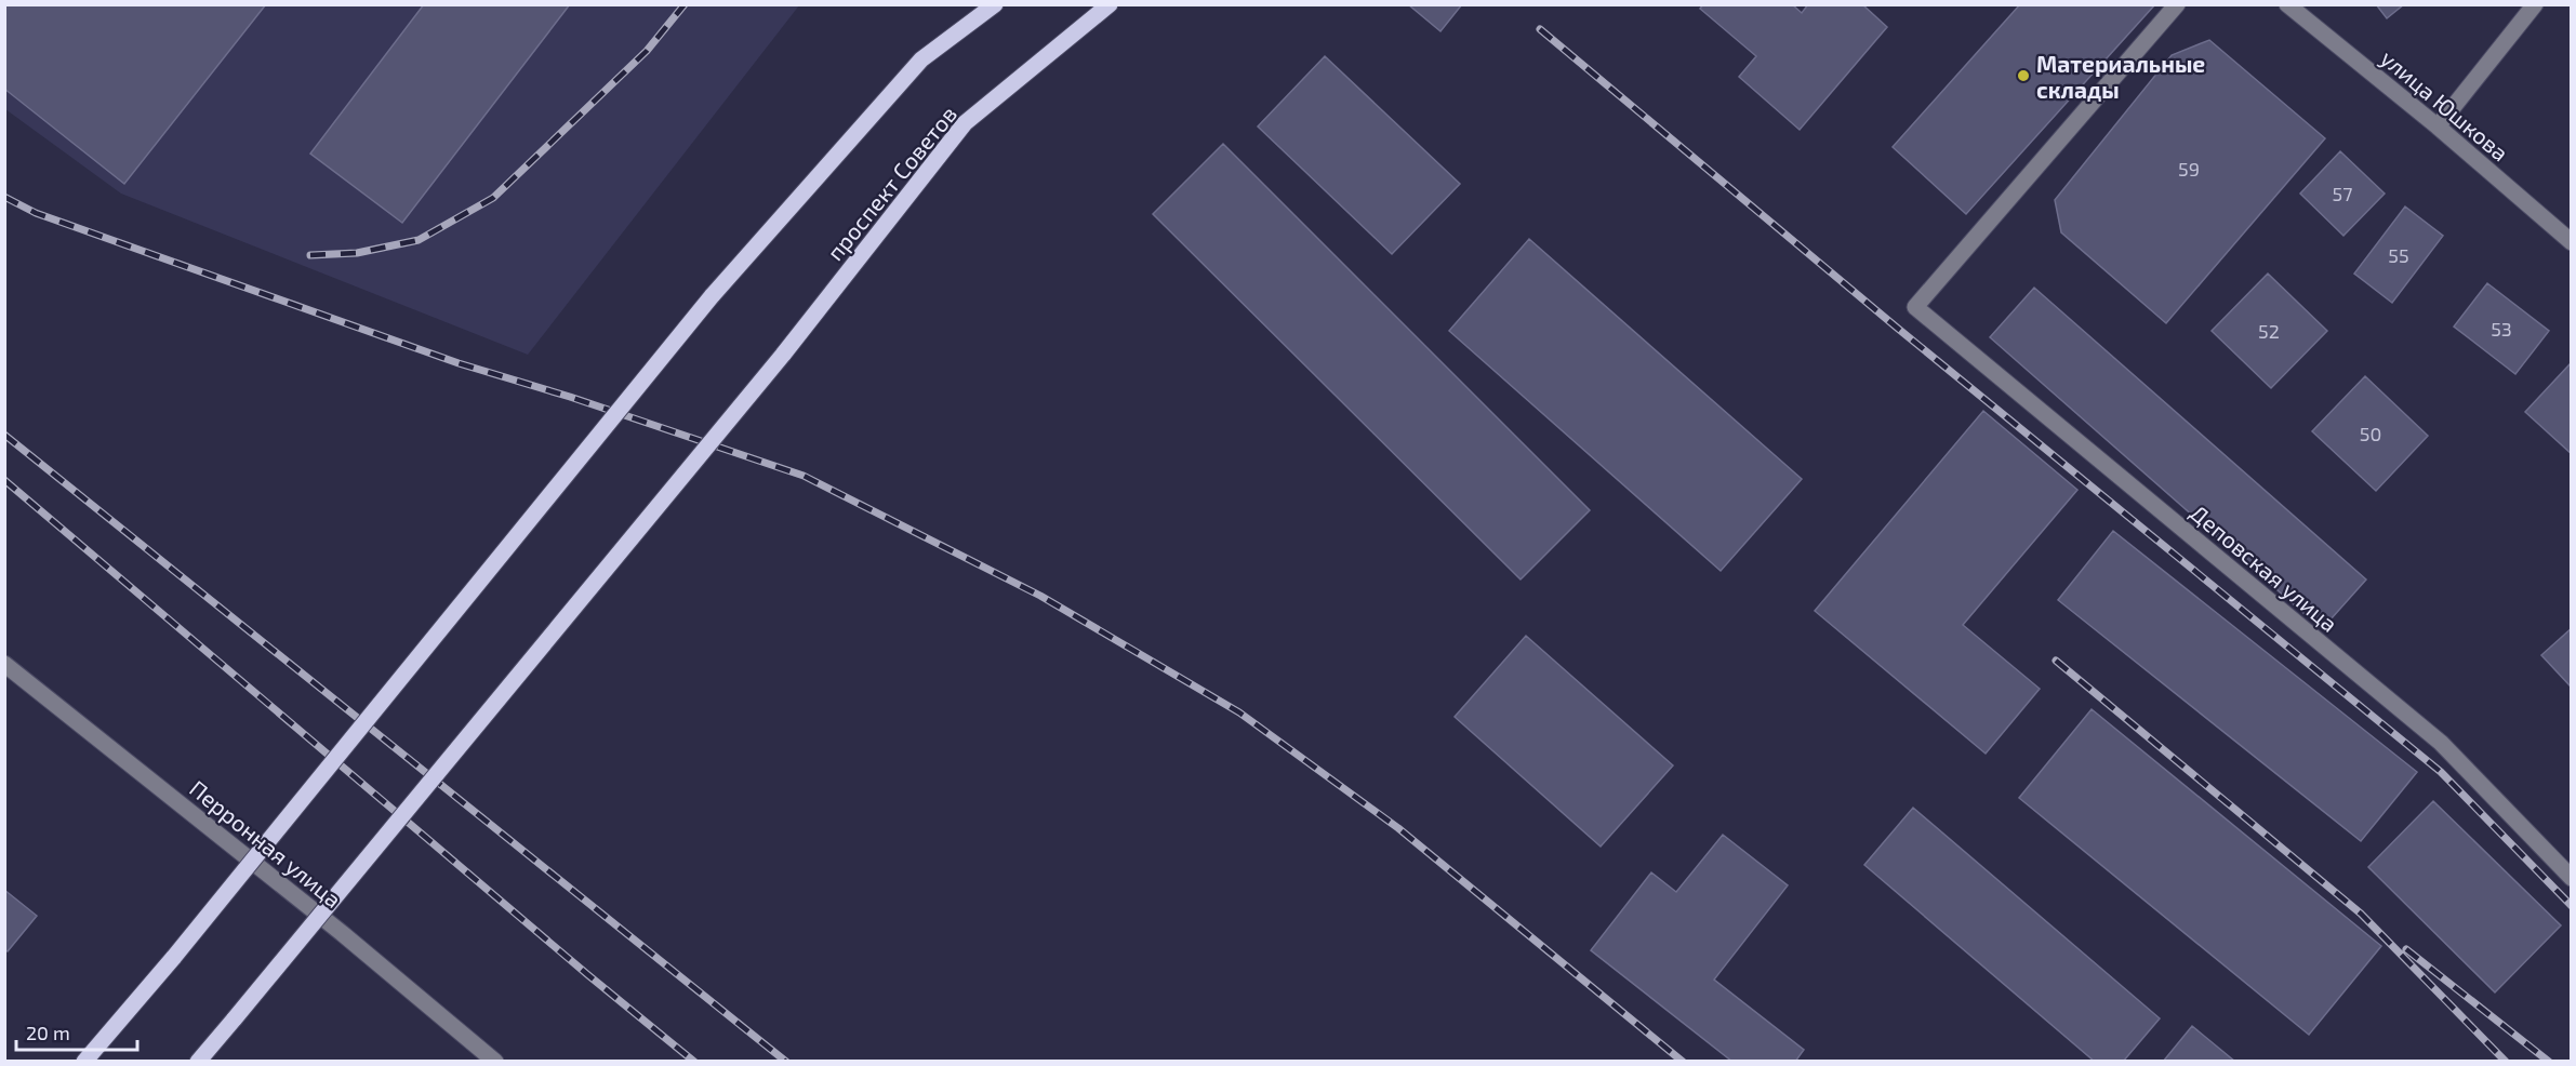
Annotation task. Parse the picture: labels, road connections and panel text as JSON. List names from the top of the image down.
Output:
{
  "streets": {
    "main road": ["проспект Советов"],
    "street": ["улица Юшкова", "Деповская улица", "Перронная улица"]
  },
  "places": ["Материальные склады"],
  "house_numbers": [
    "59",
    "57",
    "55",
    "53",
    "52",
    "50"
  ],
  "scale_bar": "20 m"
}
